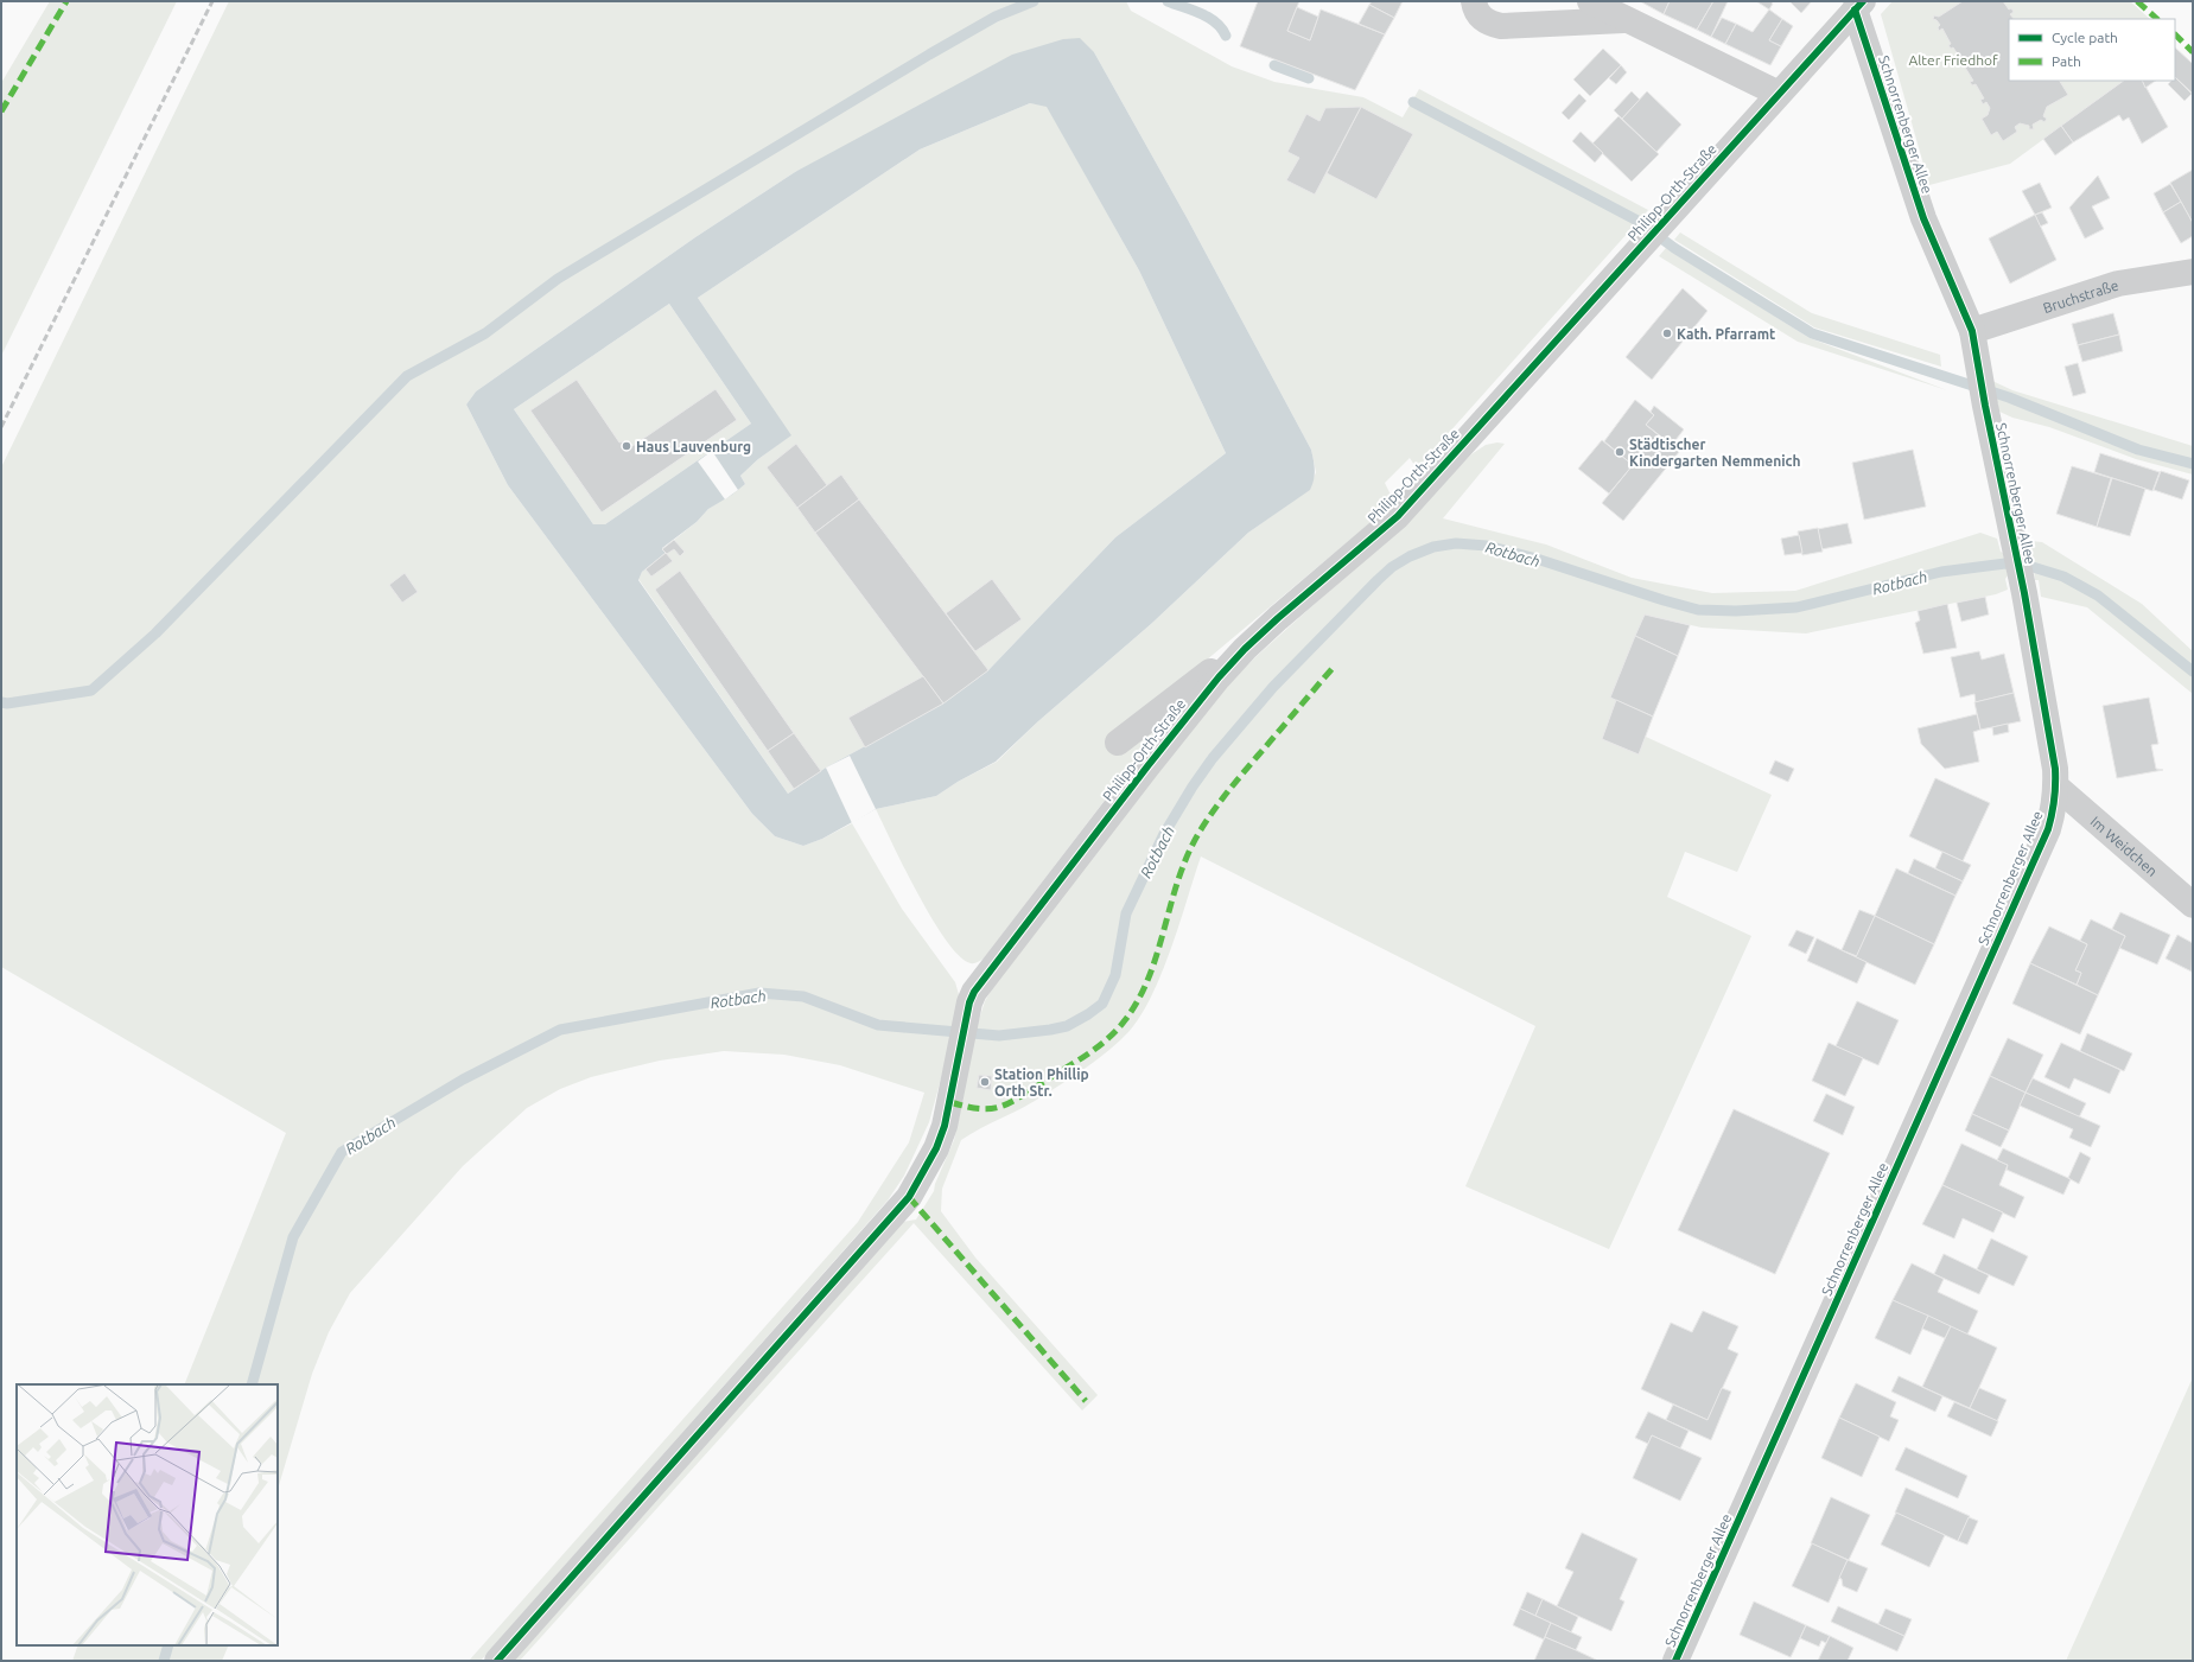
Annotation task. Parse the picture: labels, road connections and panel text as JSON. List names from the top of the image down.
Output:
{
  "streets": {
    "street": [
      "Schnorrenberger Allee",
      "Philipp-Orth-Straße",
      "Bruchstraße",
      "Im Weidchen"
    ]
  },
  "crossings": [
    ["Schnorrenberger Allee", "Philipp-Orth-Straße"],
    ["Schnorrenberger Allee", "Bruchstraße"],
    ["Schnorrenberger Allee", "Im Weidchen"]
  ],
  "water": ["Rotbach"],
  "parks": ["Alter Friedhof"],
  "places": [
    "Kath. Pfarramt",
    "Haus Lauvenburg",
    "Städtischer Kindergarten Nemmenich",
    "Station Phillip Orth Str."
  ],
  "legend": ["Cycle path", "Path"]
}
